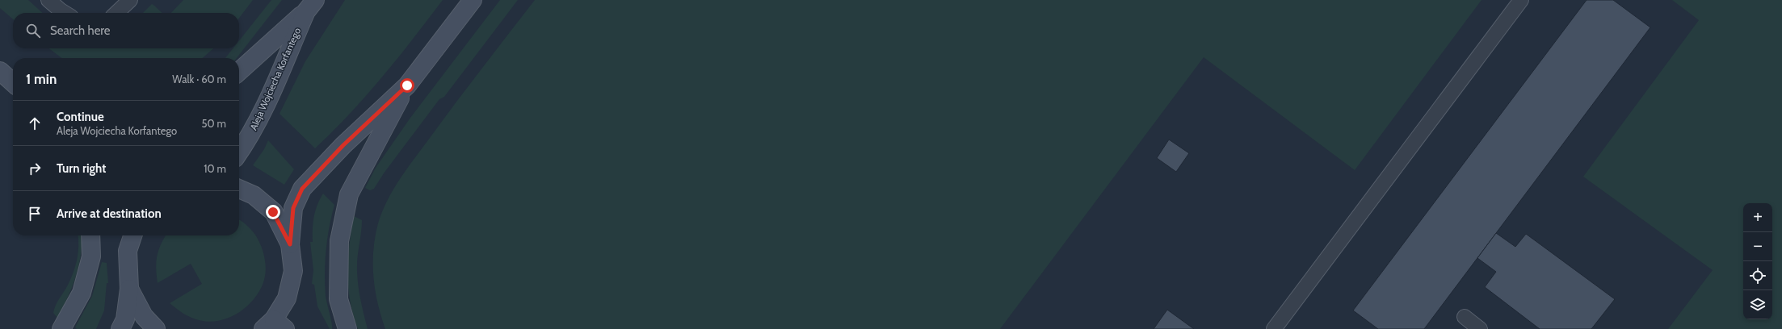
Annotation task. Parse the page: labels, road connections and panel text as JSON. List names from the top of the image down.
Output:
{
  "streets": {
    "main road": ["Aleja Wojciecha Korfantego"]
  },
  "page": {
    "search": "Search here",
    "heading": ["1 min", "Walk · 60 m"],
    "list": [
      ["Continue", "Aleja Wojciecha Korfantego", "50 m"],
      ["Turn right", "10 m"],
      "Arrive at destination"
    ],
    "map_buttons": ["+", "−"]
  }
}
